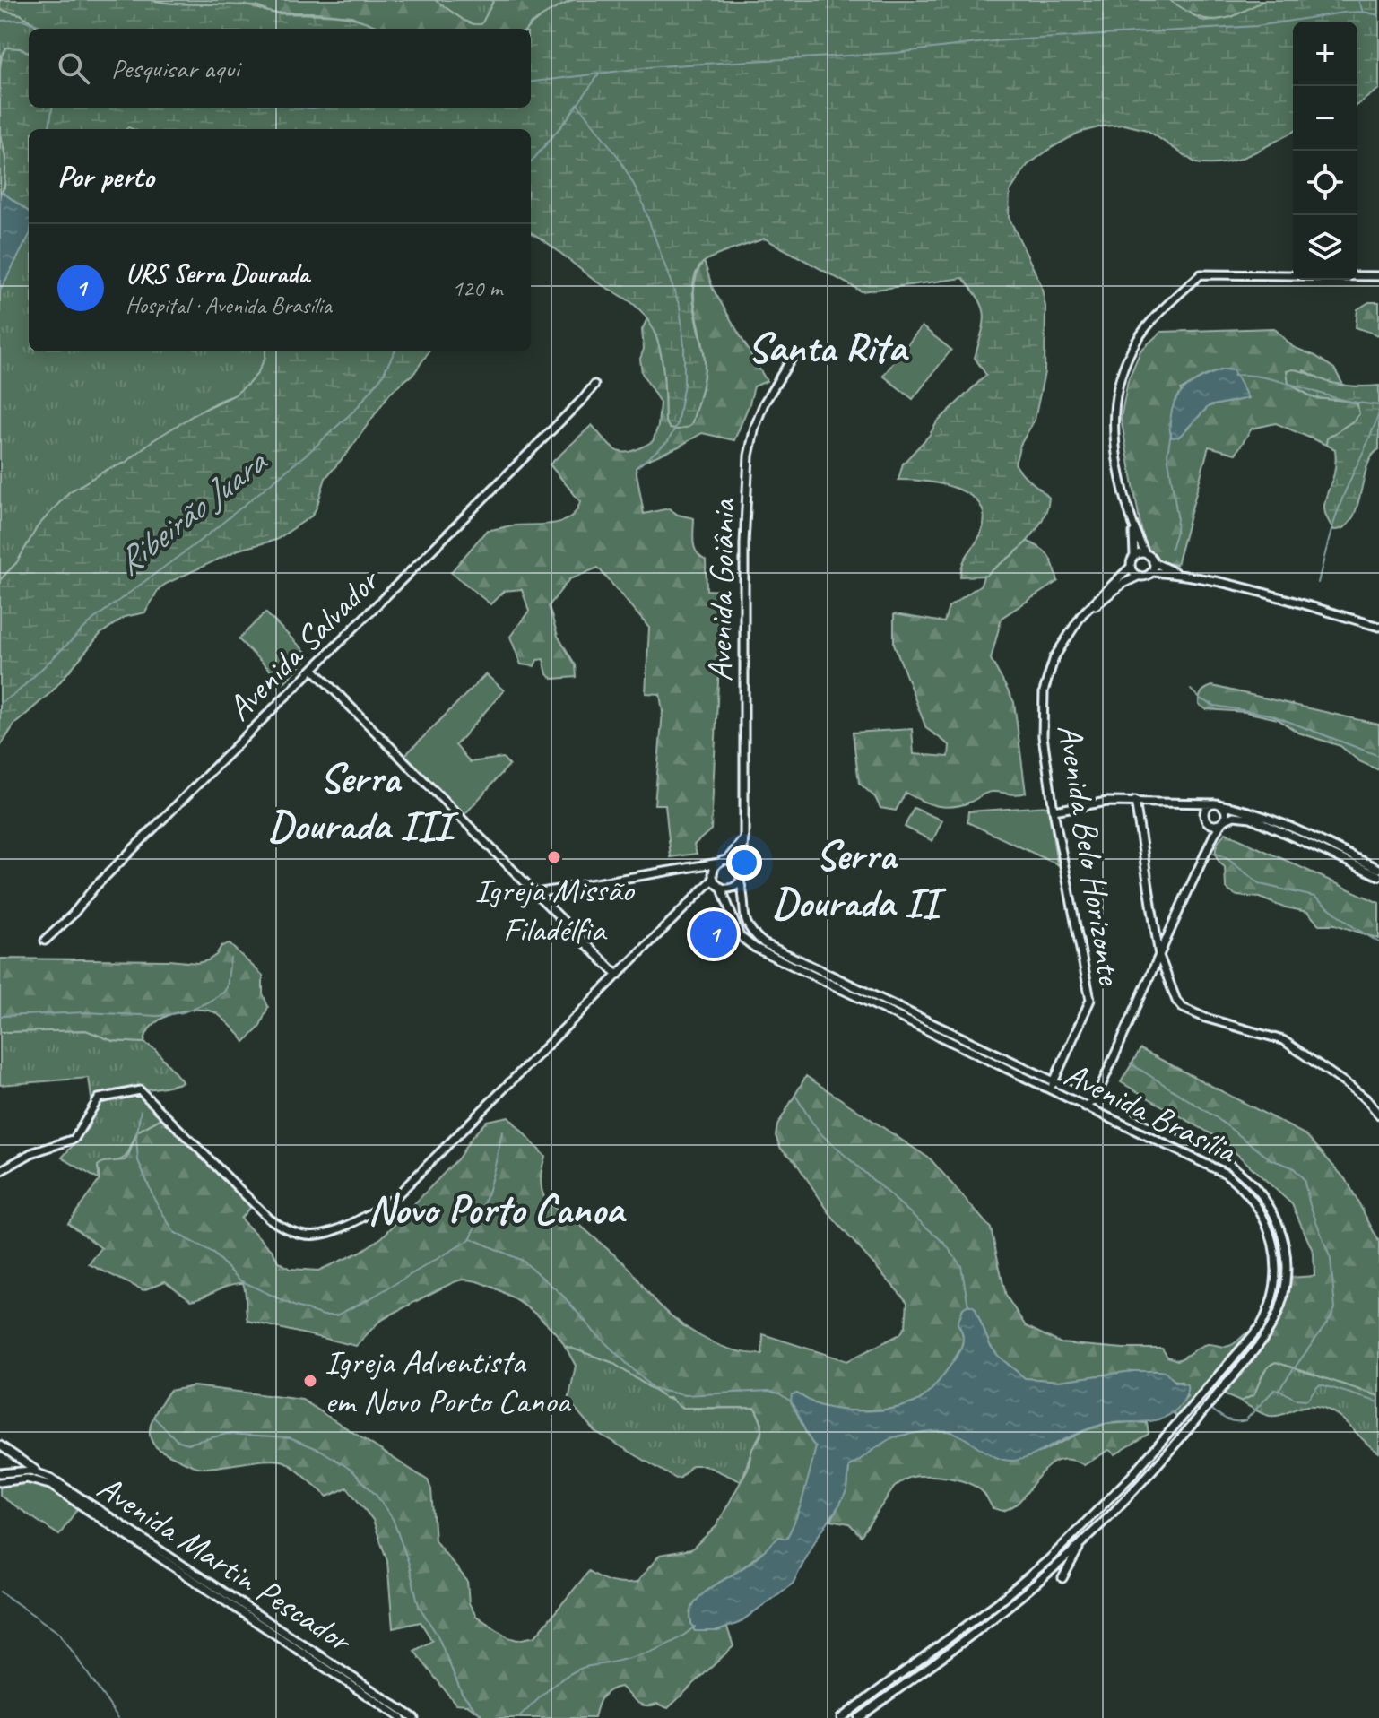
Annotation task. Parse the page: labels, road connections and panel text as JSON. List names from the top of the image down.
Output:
{
  "streets": {
    "street": [
      "Avenida Goiânia",
      "Avenida Salvador",
      "Avenida Belo Horizonte",
      "Avenida Brasília",
      "Avenida Martin Pescador"
    ]
  },
  "crossings": [
    ["Avenida Goiânia", "Avenida Brasília"],
    ["Avenida Belo Horizonte", "Avenida Brasília"]
  ],
  "districts": [
    "Santa Rita",
    "Serra Dourada III",
    "Serra Dourada II",
    "Novo Porto Canoa"
  ],
  "water": ["Ribeirão Juara"],
  "places": ["Igreja Missão Filadélfia", "Igreja Adventista em Novo Porto Canoa"],
  "page": {
    "map_buttons": ["+", "−"],
    "search": "Pesquisar aqui",
    "heading": "Por perto",
    "list": [
      {
        "mark": "1",
        "name": "URS Serra Dourada",
        "note": "Hospital · Avenida Brasília",
        "value": "120 m"
      }
    ],
    "pins": "1"
  }
}
